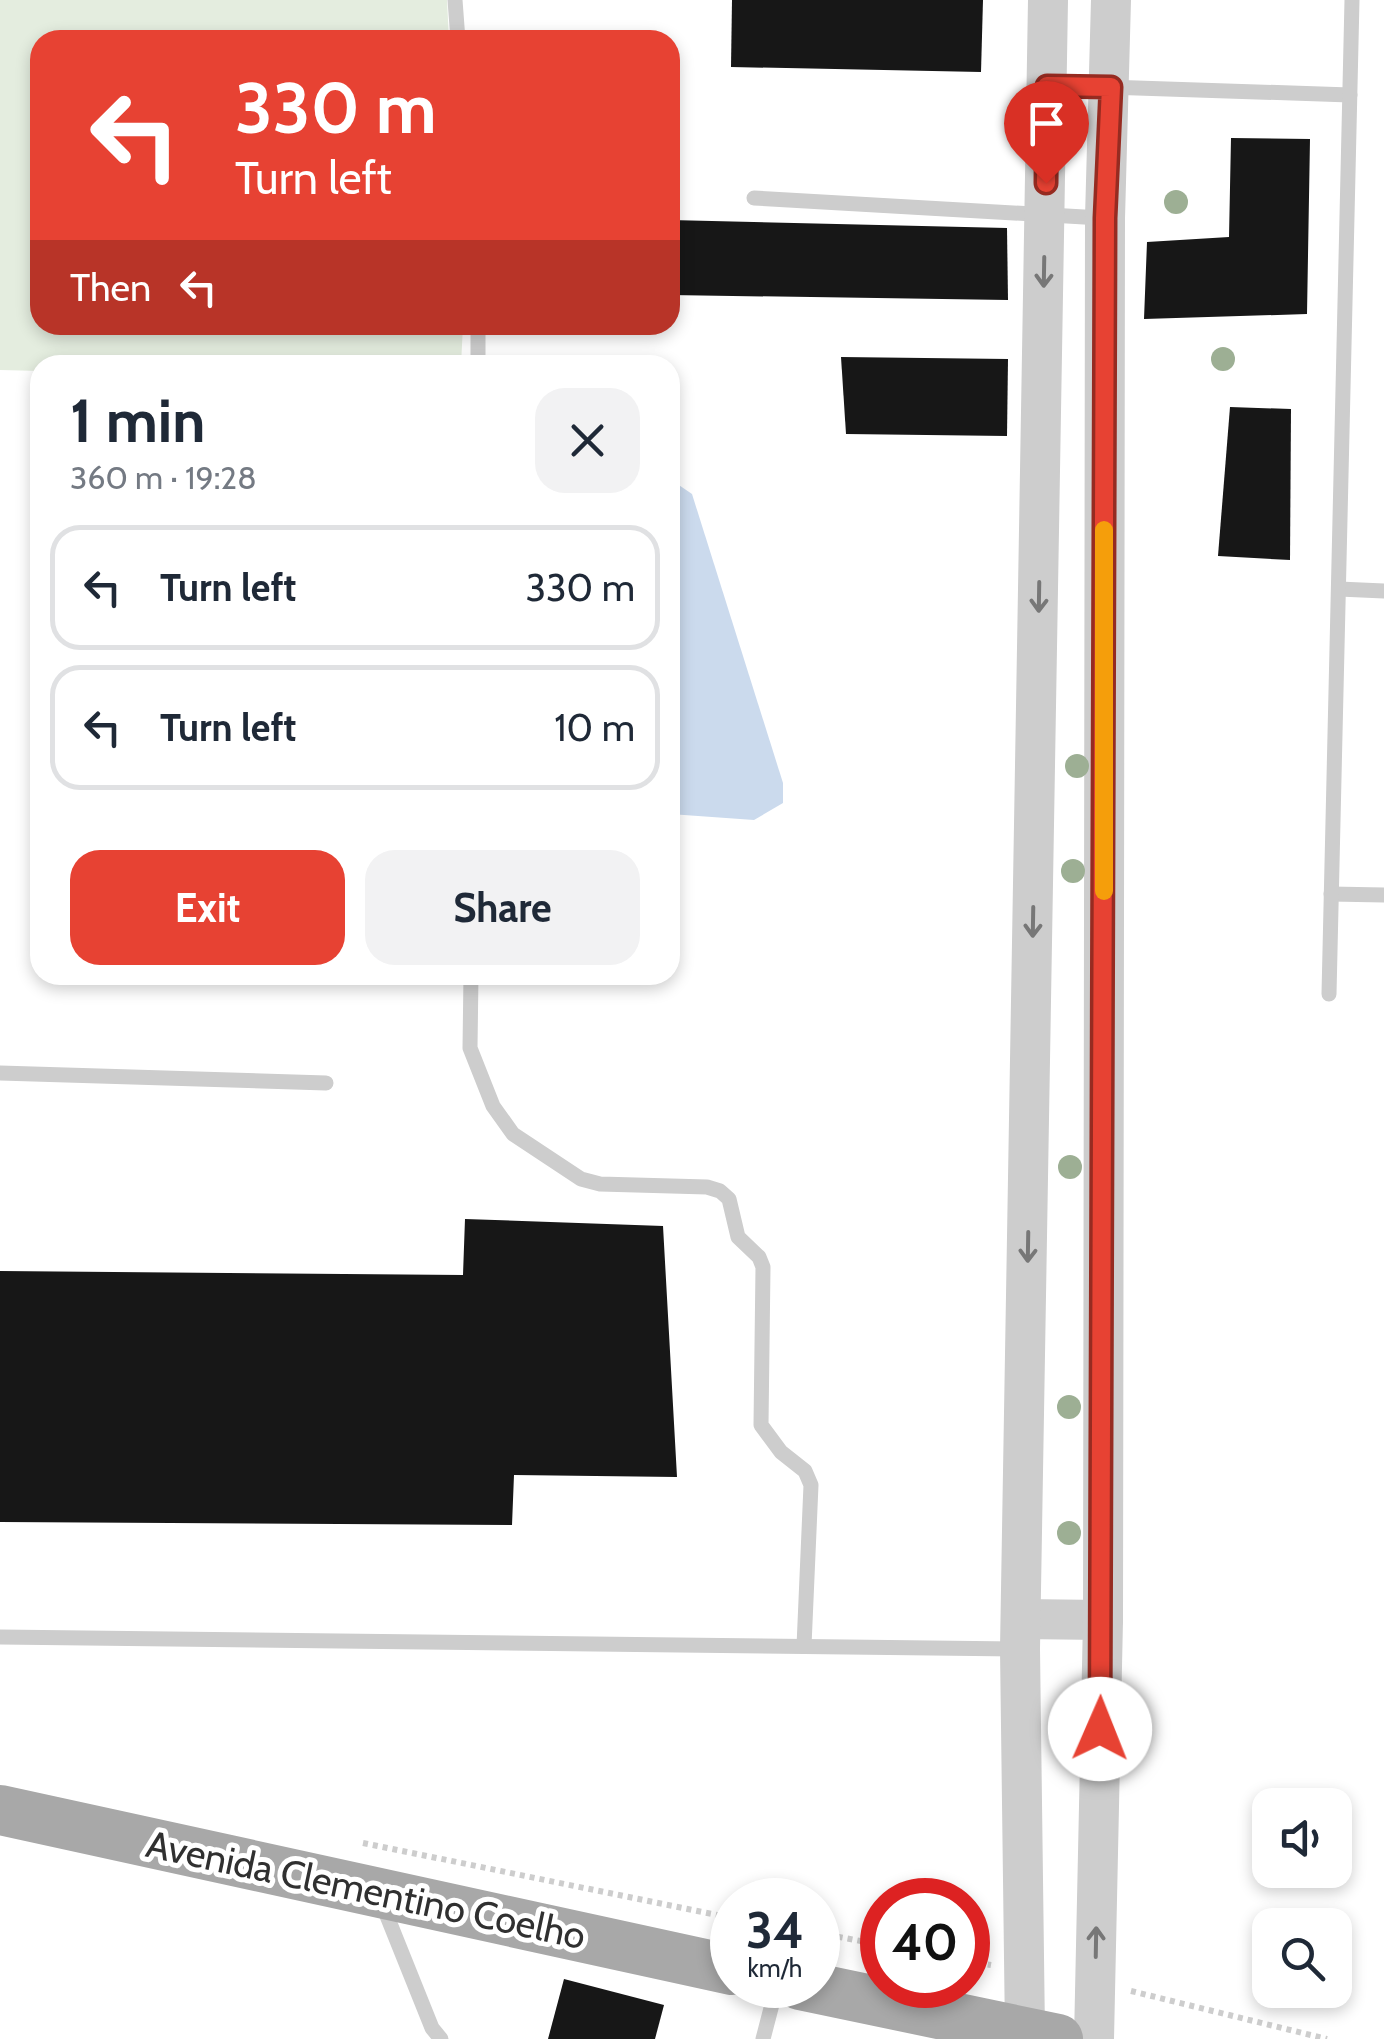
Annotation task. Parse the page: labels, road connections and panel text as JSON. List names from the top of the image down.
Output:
{
  "streets": {
    "main road": ["Avenida Clementino Coelho"]
  },
  "page": {
    "turn": ["330 m", "Turn left"],
    "then": "Then",
    "heading": ["1 min", "360 m · 19:28"],
    "list": [
      {
        "name": "Turn left",
        "value": "330 m"
      },
      {
        "name": "Turn left",
        "value": "10 m"
      }
    ],
    "buttons": ["Exit", "Share"],
    "speed": "34 km/h",
    "limit": "40"
  }
}
